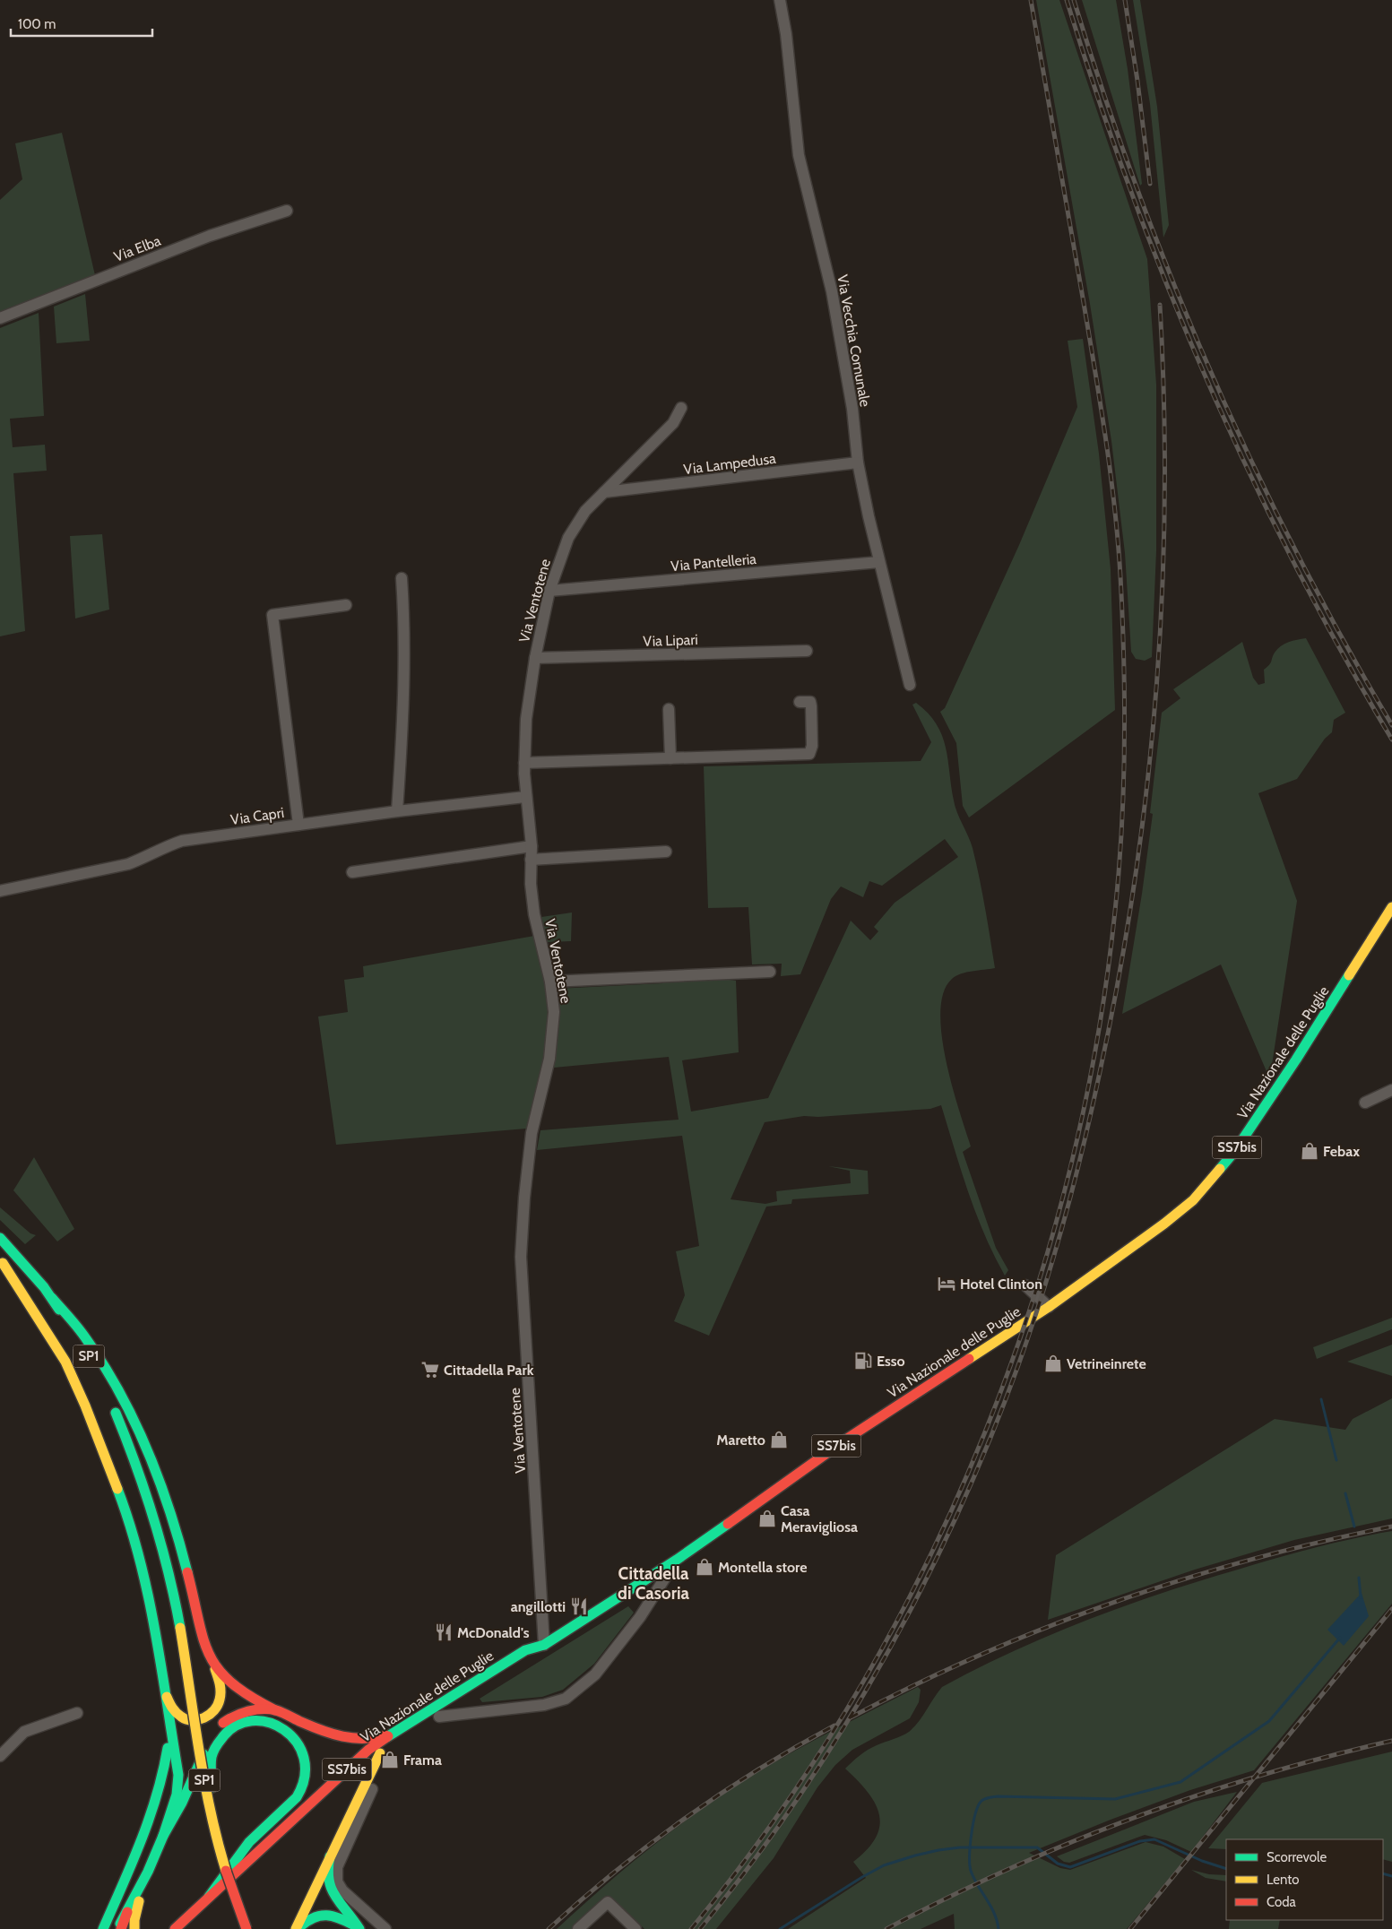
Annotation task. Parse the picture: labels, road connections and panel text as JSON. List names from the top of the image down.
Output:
{
  "streets": {
    "main road": ["Via Nazionale delle Puglie", "SS7bis", "SP1"],
    "street": [
      "Via Elba",
      "Via Vecchia Comunale",
      "Via Lampedusa",
      "Via Pantelleria",
      "Via Ventotene",
      "Via Lipari",
      "Via Capri"
    ]
  },
  "crossings": [
    ["Via Vecchia Comunale", "Via Lampedusa"],
    ["Via Vecchia Comunale", "Via Pantelleria"],
    ["Via Lampedusa", "Via Ventotene"],
    ["Via Pantelleria", "Via Ventotene"],
    ["Via Ventotene", "Via Lipari"],
    ["Via Ventotene", "Via Capri"],
    ["Via Ventotene", "Via Nazionale delle Puglie"]
  ],
  "districts": ["Cittadella di Casoria"],
  "places": {
    "shop": [
      "Febax",
      "Vetrineinrete",
      "Maretto",
      "Casa Meravigliosa",
      "Montella store",
      "Frama"
    ],
    "hotel": ["Hotel Clinton"],
    "fuel station": ["Esso"],
    "supermarket": ["Cittadella Park"],
    "restaurant": ["angillotti", "McDonald's"]
  },
  "legend": ["Scorrevole", "Lento", "Coda"],
  "scale_bar": "100 m"
}
